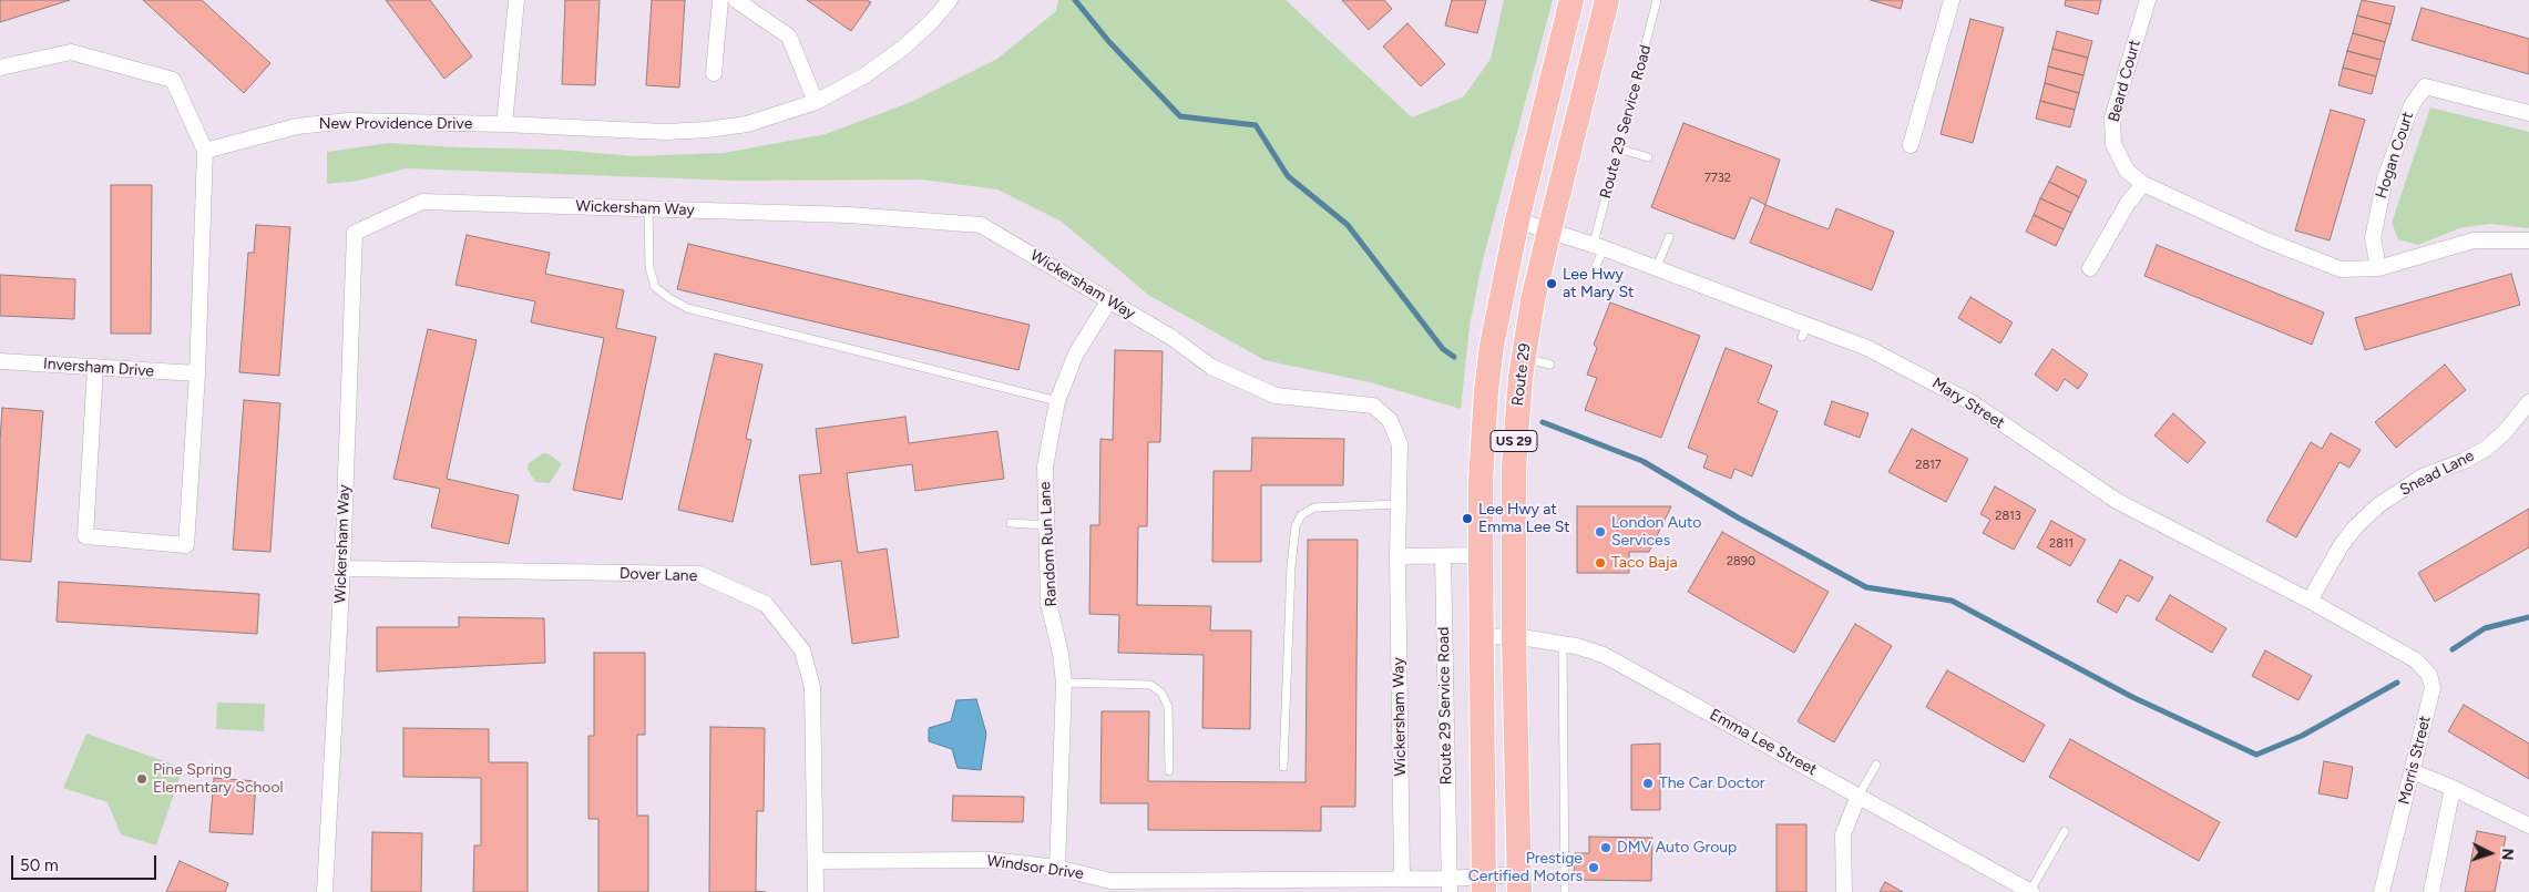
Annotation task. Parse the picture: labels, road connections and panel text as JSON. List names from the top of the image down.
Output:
{
  "streets": {
    "main road": ["Route 29", "US 29"],
    "street": [
      "Beard Court",
      "Route 29 Service Road",
      "New Providence Drive",
      "Hogan Court",
      "Wickersham Way",
      "Inversham Drive",
      "Mary Street",
      "Snead Lane",
      "Random Run Lane",
      "Dover Lane",
      "Emma Lee Street",
      "Morris Street",
      "Windsor Drive"
    ]
  },
  "crossings": [
    ["Beard Court", "Hogan Court"],
    ["Route 29 Service Road", "Mary Street"],
    ["Route 29 Service Road", "Windsor Drive"],
    ["Wickersham Way", "Random Run Lane"],
    ["Wickersham Way", "Dover Lane"],
    ["Wickersham Way", "Windsor Drive"],
    ["Route 29", "Mary Street"],
    ["Route 29", "Emma Lee Street"],
    ["Route 29", "Windsor Drive"],
    ["Mary Street", "US 29"],
    ["Mary Street", "Snead Lane"],
    ["Mary Street", "Morris Street"],
    ["US 29", "Emma Lee Street"],
    ["US 29", "Windsor Drive"],
    ["Random Run Lane", "Windsor Drive"],
    ["Dover Lane", "Windsor Drive"]
  ],
  "places": [
    "Lee Hwy at Mary St",
    "Lee Hwy at Emma Lee St",
    "London Auto Services",
    "Taco Baja",
    "Pine Spring Elementary School",
    "The Car Doctor",
    "DMV Auto Group",
    "Prestige Certified Motors"
  ],
  "house_numbers": [
    "7732",
    "2817",
    "2813",
    "2811",
    "2890"
  ],
  "scale_bar": "50 m",
  "north": "right"
}
